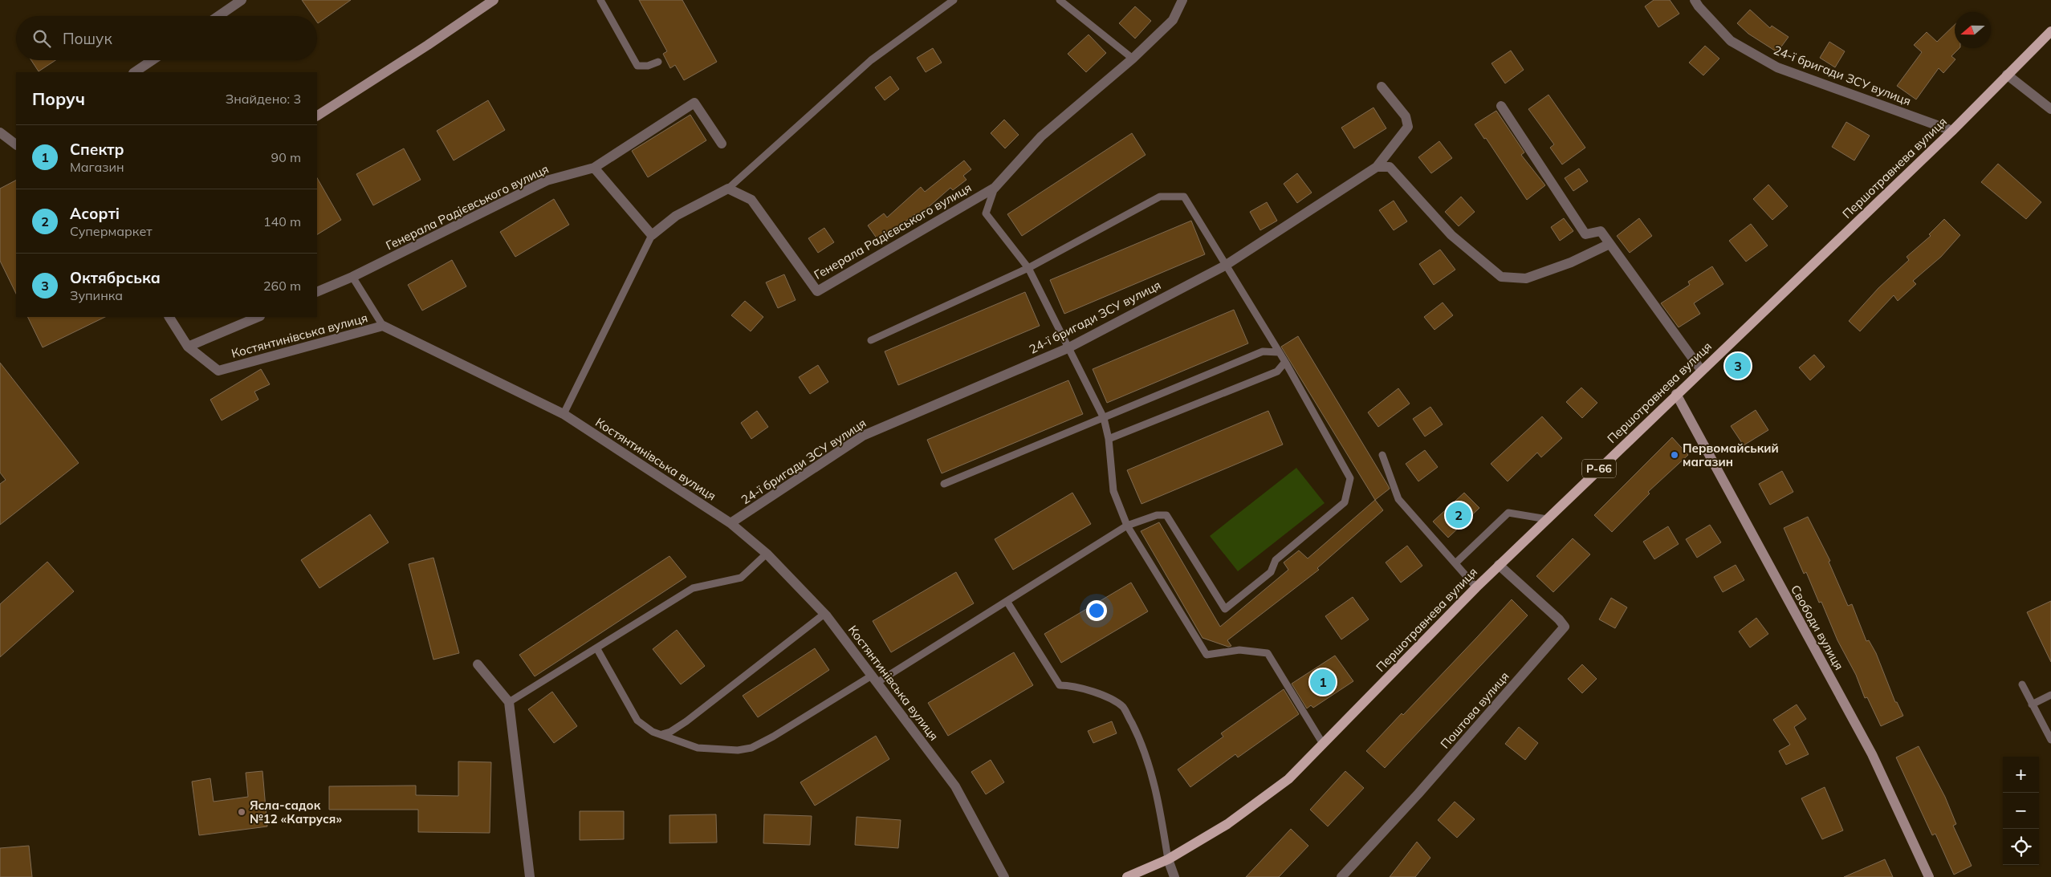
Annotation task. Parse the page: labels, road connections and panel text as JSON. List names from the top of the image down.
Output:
{
  "streets": {
    "main road": ["Першотравнева вулиця", "Р-66"],
    "street": [
      "24-ї бригади ЗСУ вулиця",
      "Генерала Радієвського вулиця",
      "Костянтинівська вулиця",
      "Свободи вулиця",
      "Поштова вулиця"
    ]
  },
  "crossings": [
    ["24-ї бригади ЗСУ вулиця", "Першотравнева вулиця"],
    ["24-ї бригади ЗСУ вулиця", "Костянтинівська вулиця"],
    ["Першотравнева вулиця", "Свободи вулиця"],
    ["Першотравнева вулиця", "Поштова вулиця"]
  ],
  "places": ["Первомайський магазин", "Ясла-садок №12 «Катруся»"],
  "north": "left",
  "page": {
    "search": "Пошук",
    "heading": ["Поруч", "Знайдено: 3"],
    "list": [
      {
        "mark": "1",
        "name": "Спектр",
        "note": "Магазин",
        "value": "90 m"
      },
      {
        "mark": "2",
        "name": "Асорті",
        "note": "Супермаркет",
        "value": "140 m"
      },
      {
        "mark": "3",
        "name": "Октябрська",
        "note": "Зупинка",
        "value": "260 m"
      }
    ],
    "pins": ["3", "2", "1"],
    "map_buttons": ["+", "−"]
  }
}
